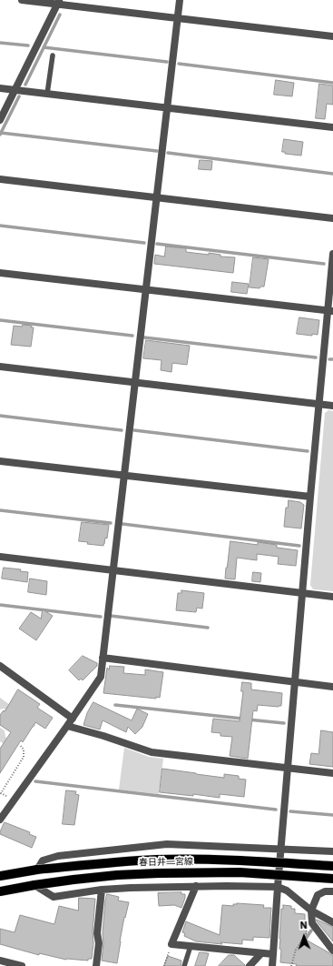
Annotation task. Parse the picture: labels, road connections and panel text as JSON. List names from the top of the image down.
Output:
{
  "streets": {
    "main road": ["春日井一宮線"]
  },
  "north": "top"
}
